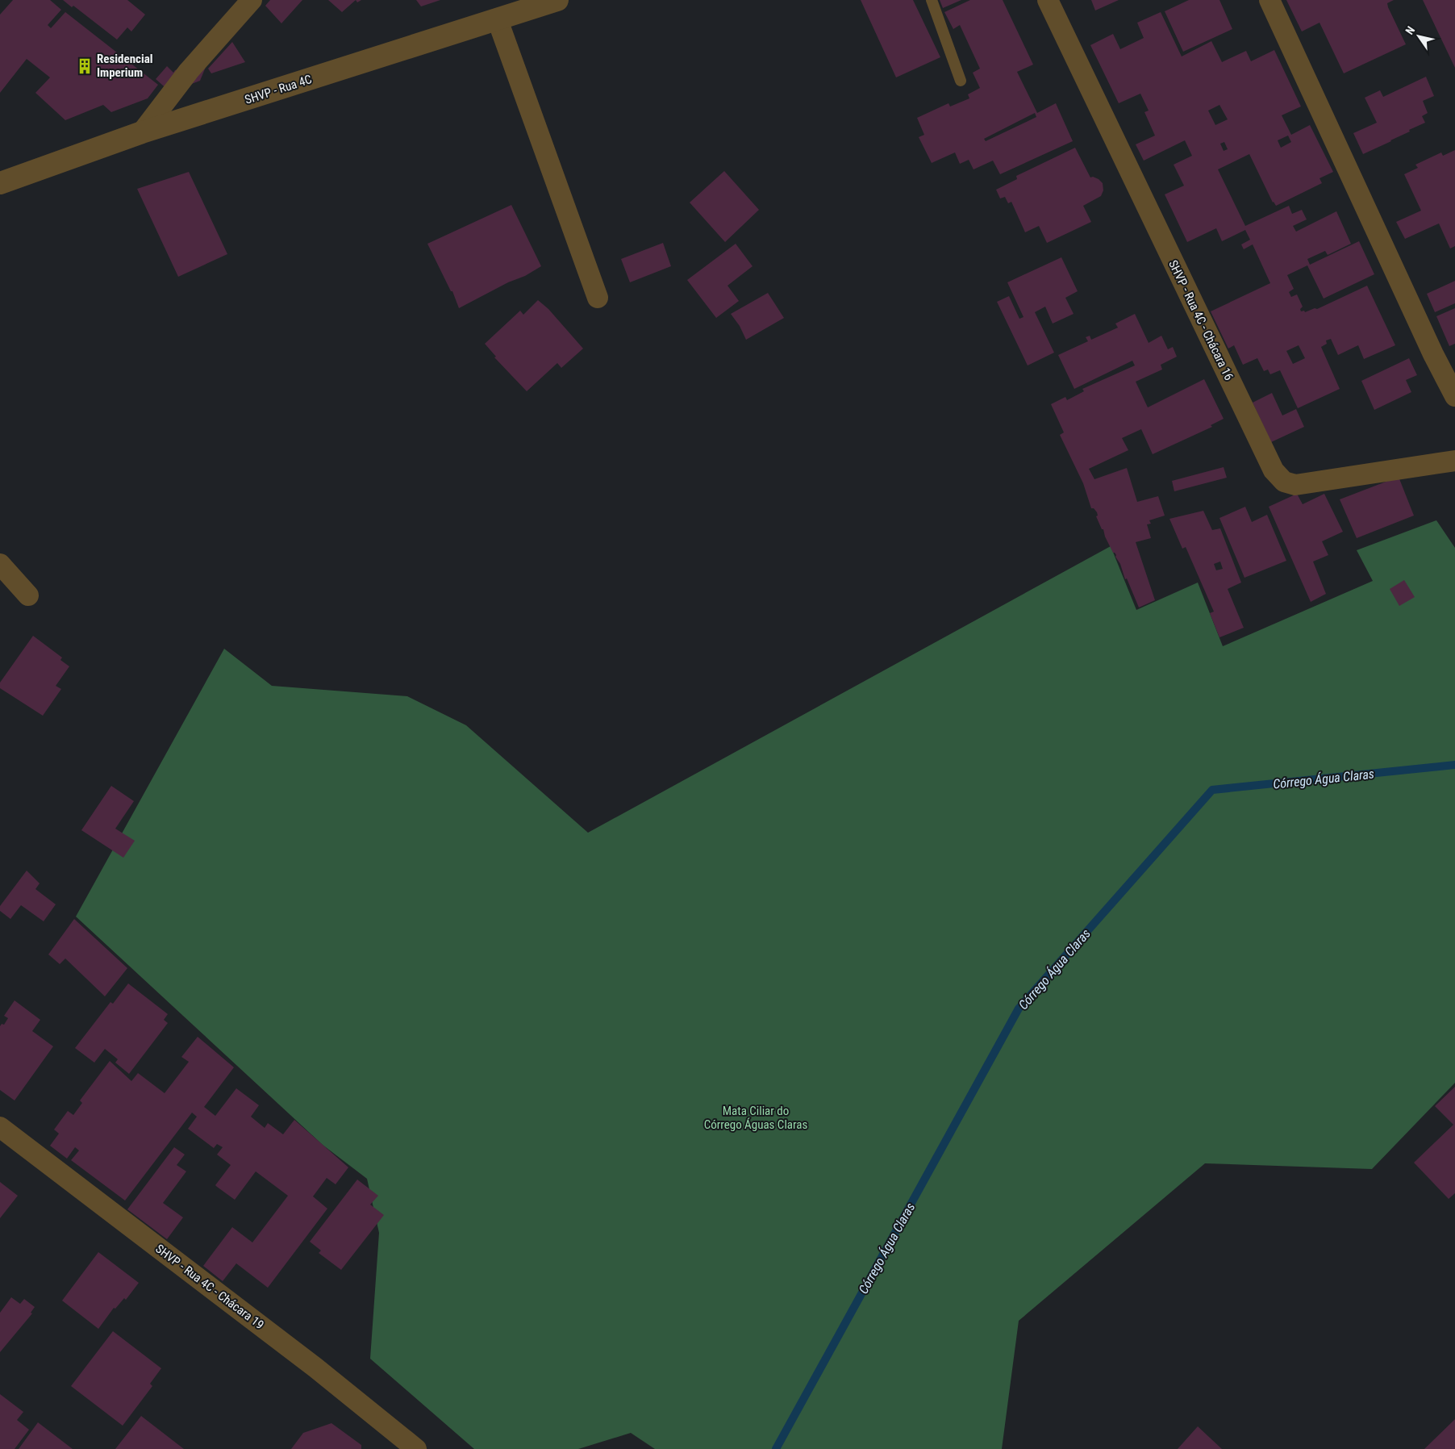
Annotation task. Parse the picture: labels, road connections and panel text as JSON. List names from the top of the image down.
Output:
{
  "streets": {
    "street": ["SHVP - Rua 4C", "SHVP - Rua 4C - Chácara 16", "SHVP - Rua 4C - Chácara 19"]
  },
  "water": ["Córrego Água Claras"],
  "parks": ["Mata Ciliar do Córrego Águas Claras"],
  "places": {
    "building": ["Residencial Imperium"]
  },
  "north": "top left"
}
